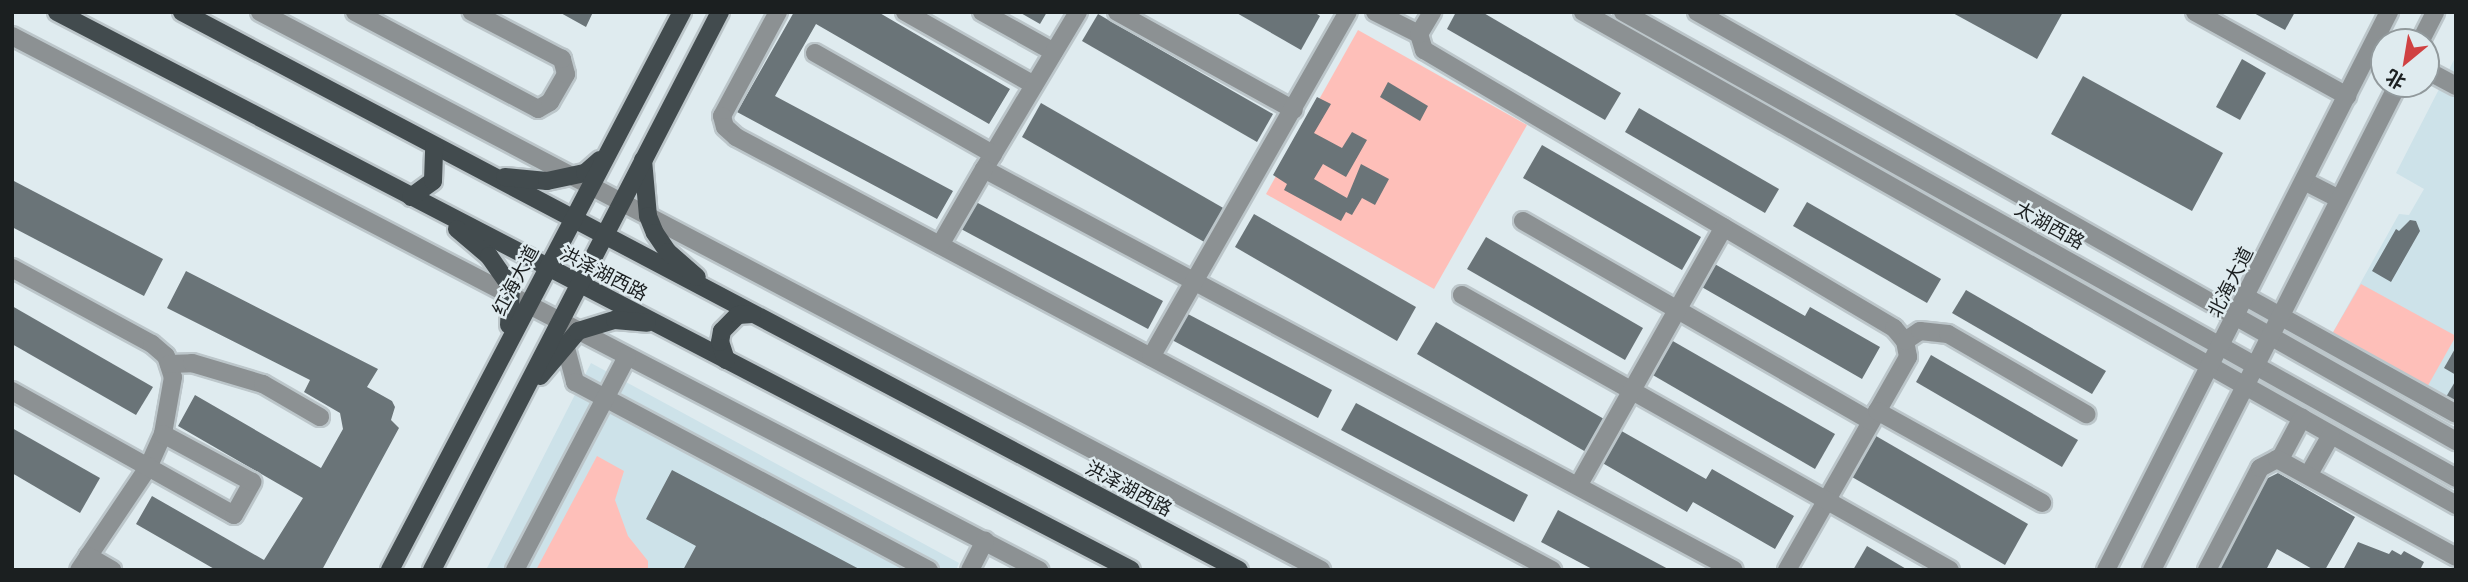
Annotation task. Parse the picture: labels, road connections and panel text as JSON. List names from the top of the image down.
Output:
{
  "streets": {
    "main road": ["洪泽湖西路", "红海大道"],
    "street": ["太湖西路", "北海大道"]
  },
  "crossings": [
    ["太湖西路", "北海大道"],
    ["洪泽湖西路", "红海大道"]
  ],
  "north": "bottom left"
}
